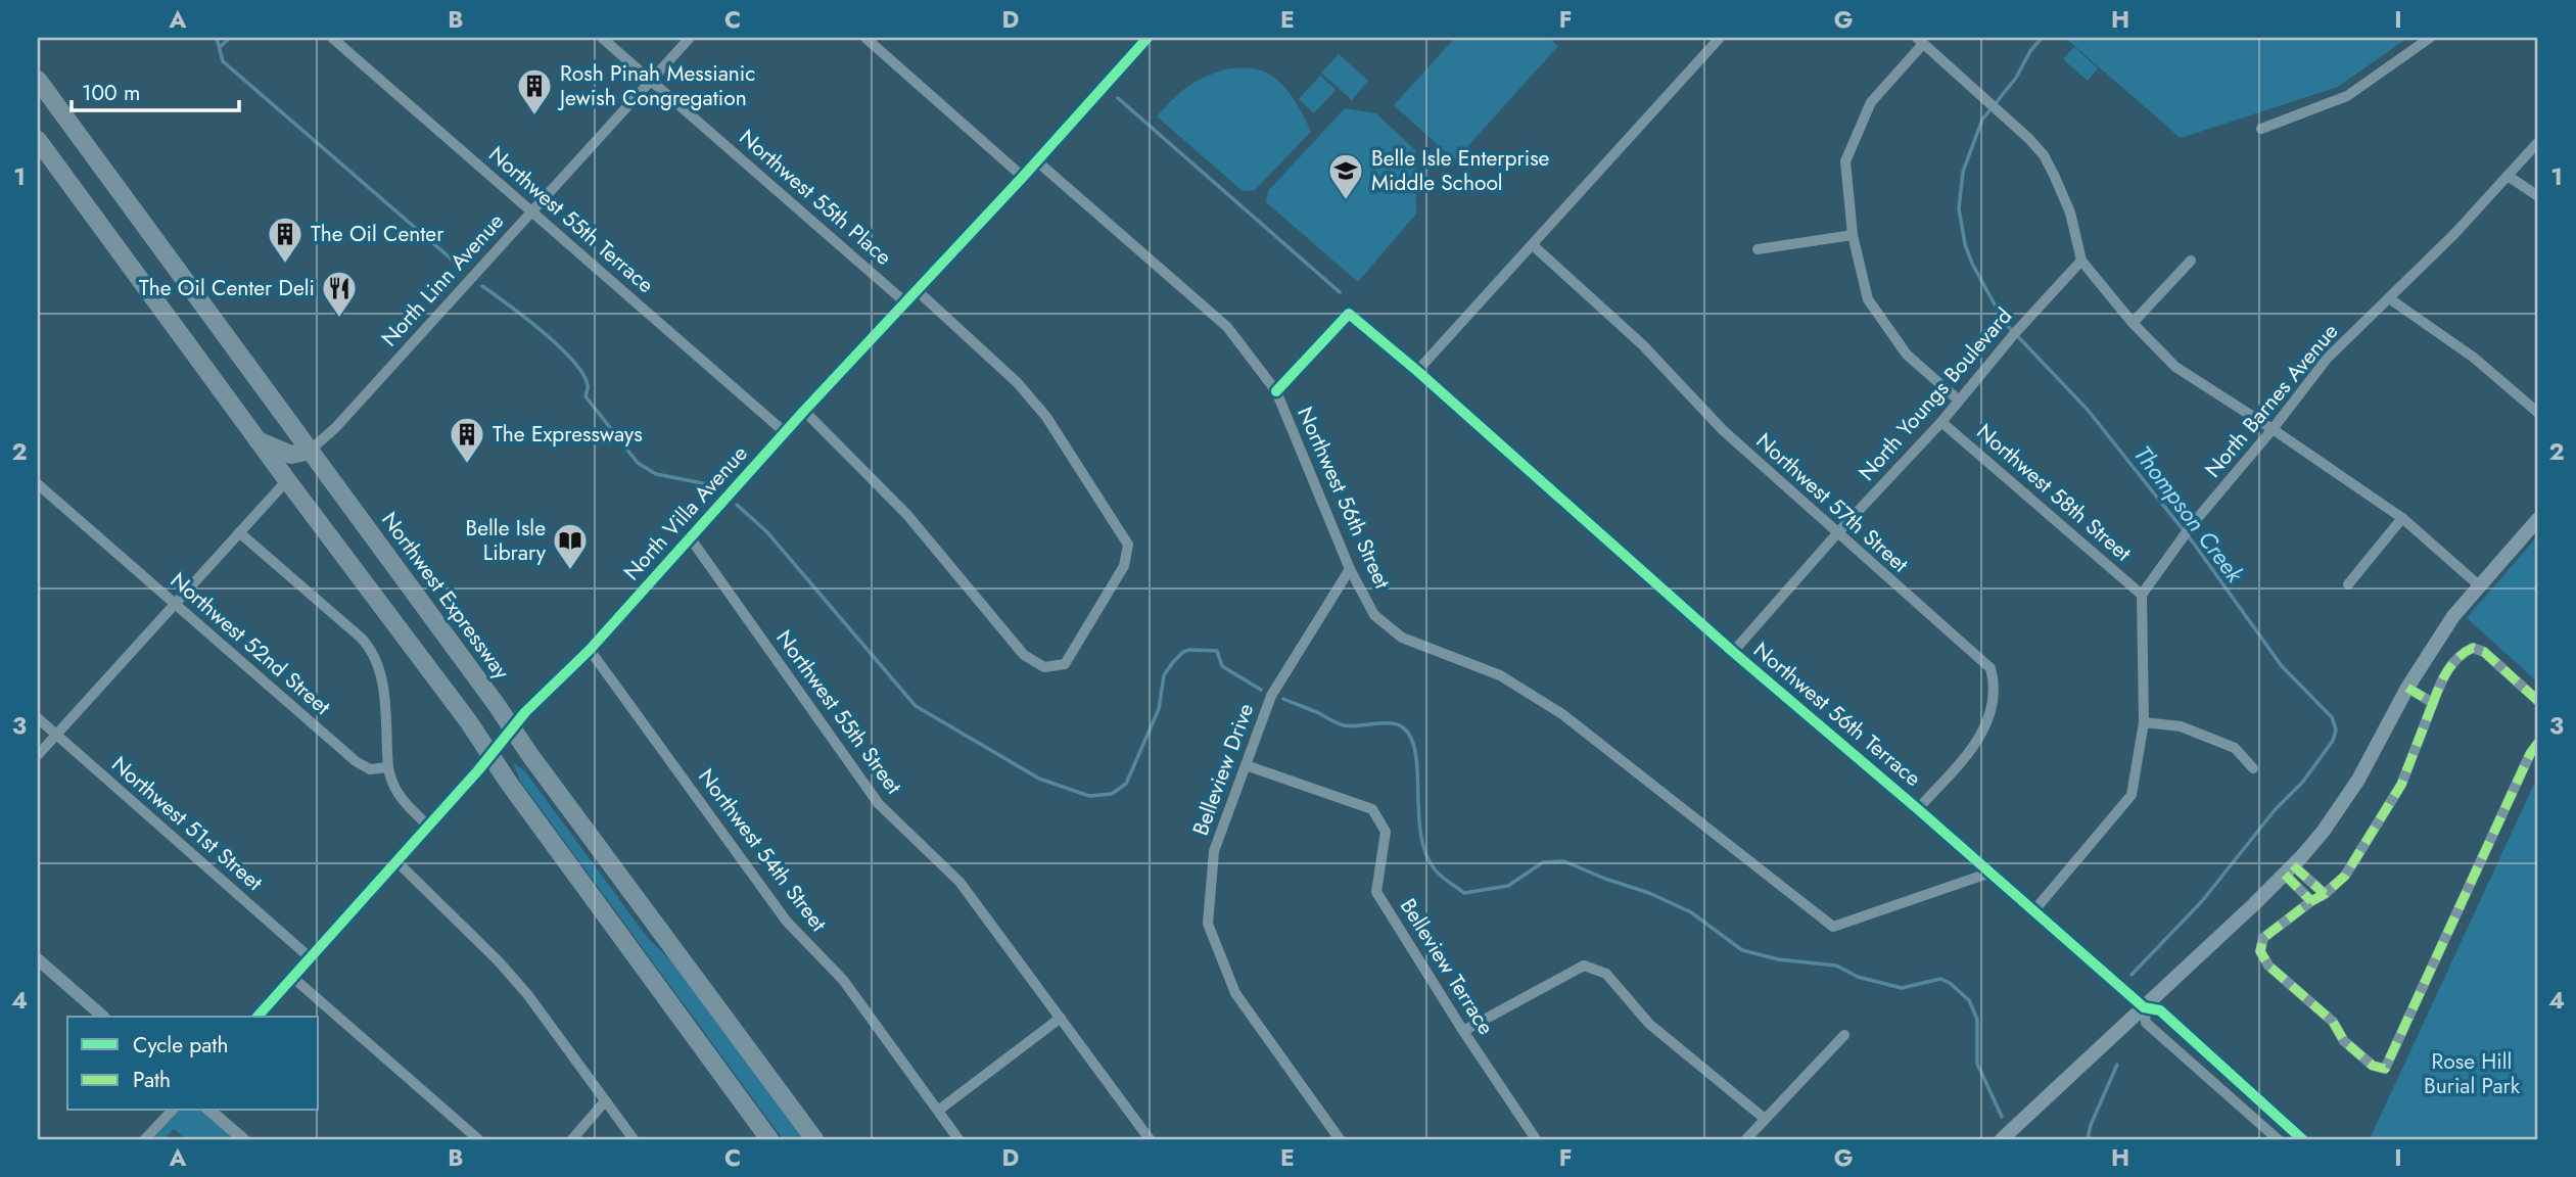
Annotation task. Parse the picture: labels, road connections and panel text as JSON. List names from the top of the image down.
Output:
{
  "streets": {
    "highway": ["Northwest Expressway"],
    "street": [
      "Northwest 55th Place",
      "Northwest 55th Terrace",
      "North Linn Avenue",
      "North Youngs Boulevard",
      "North Barnes Avenue",
      "Northwest 58th Street",
      "Northwest 56th Street",
      "Northwest 57th Street",
      "North Villa Avenue",
      "Northwest 52nd Street",
      "Northwest 55th Street",
      "Northwest 56th Terrace",
      "Belleview Drive",
      "Northwest 51st Street",
      "Northwest 54th Street",
      "Belleview Terrace"
    ]
  },
  "crossings": [
    ["Northwest 55th Place", "North Linn Avenue"],
    ["Northwest 55th Place", "North Villa Avenue"],
    ["Northwest 55th Terrace", "North Linn Avenue"],
    ["Northwest 55th Terrace", "North Villa Avenue"],
    ["North Linn Avenue", "Northwest Expressway"],
    ["North Youngs Boulevard", "Northwest 58th Street"],
    ["North Youngs Boulevard", "Northwest 57th Street"],
    ["North Youngs Boulevard", "Northwest 56th Terrace"],
    ["North Barnes Avenue", "Northwest 58th Street"],
    ["Northwest 56th Street", "North Villa Avenue"],
    ["Northwest 56th Street", "Northwest 56th Terrace"],
    ["Northwest 56th Street", "Belleview Drive"],
    ["Northwest 57th Street", "Northwest 56th Terrace"],
    ["North Villa Avenue", "Northwest Expressway"],
    ["North Villa Avenue", "Northwest 55th Street"],
    ["North Villa Avenue", "Northwest 51st Street"],
    ["North Villa Avenue", "Northwest 54th Street"],
    ["Belleview Drive", "Belleview Terrace"]
  ],
  "water": ["Thompson Creek"],
  "parks": ["Rose Hill Burial Park"],
  "places": {
    "building": ["Rosh Pinah Messianic Jewish Congregation", "The Oil Center", "The Expressways"],
    "school or university": ["Belle Isle Enterprise Middle School"],
    "restaurant": ["The Oil Center Deli"],
    "library": ["Belle Isle Library"]
  },
  "legend": ["Cycle path", "Path"],
  "scale_bar": "100 m",
  "grid": {
    "columns": [
      "A",
      "B",
      "C",
      "D",
      "E",
      "F",
      "G",
      "H",
      "I"
    ],
    "rows": [
      "1",
      "2",
      "3",
      "4"
    ]
  }
}
